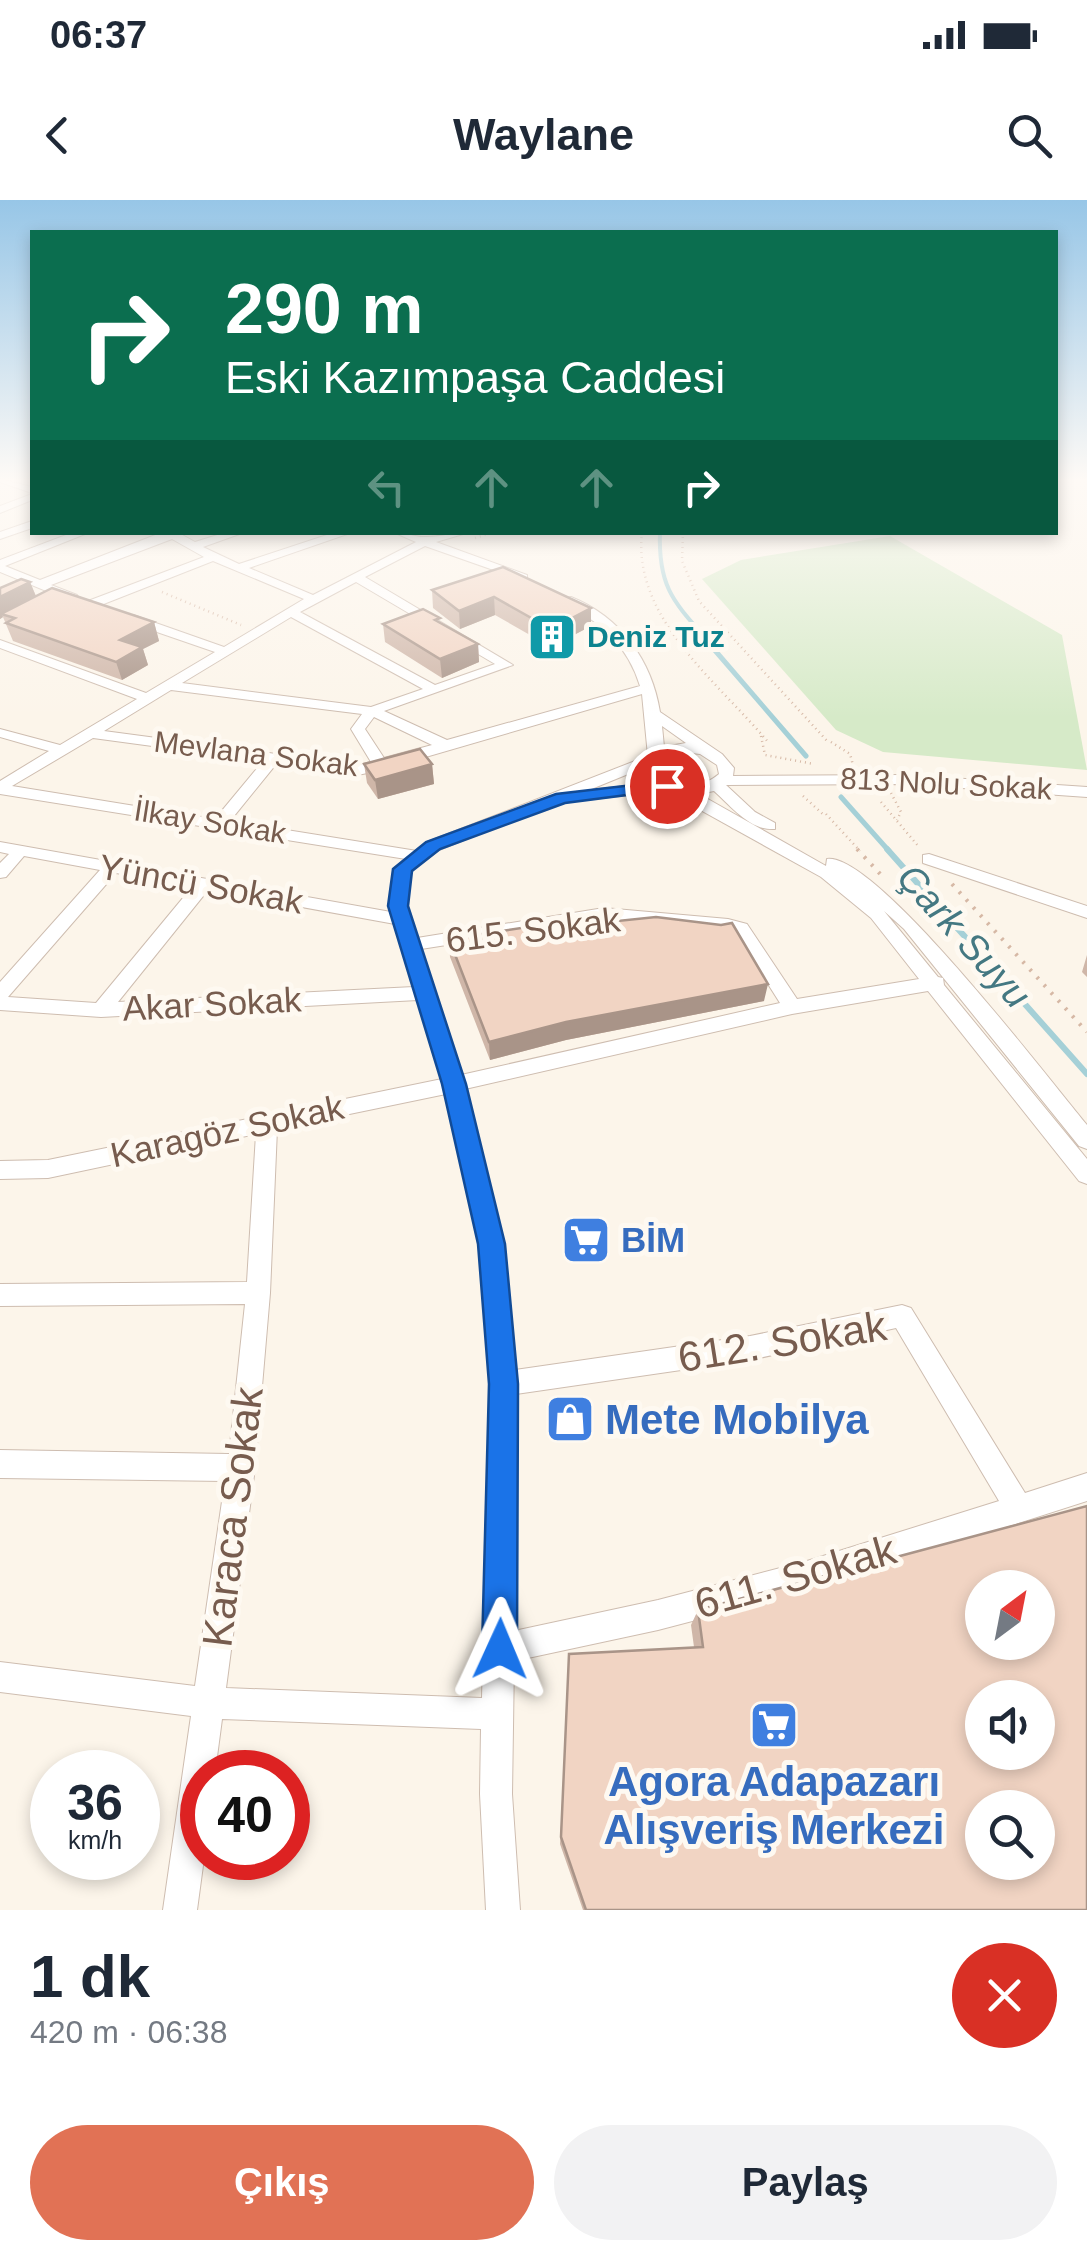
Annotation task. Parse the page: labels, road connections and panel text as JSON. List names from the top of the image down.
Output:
{
  "streets": {
    "street": [
      "Mevlana Sokak",
      "813 Nolu Sokak",
      "İlkay Sokak",
      "Yüncü Sokak",
      "615. Sokak",
      "Akar Sokak",
      "Karagöz Sokak",
      "612. Sokak",
      "Karaca Sokak",
      "611. Sokak"
    ]
  },
  "crossings": [
    ["Karagöz Sokak", "Karaca Sokak"],
    ["612. Sokak", "611. Sokak"]
  ],
  "water": ["Çark Suyu"],
  "places": {
    "building": ["Deniz Tuz"],
    "supermarket": ["BİM", "Agora Adapazarı Alışveriş Merkezi"],
    "shop": ["Mete Mobilya"]
  },
  "north": "top right",
  "page": {
    "status": "06:37",
    "header": "Waylane",
    "turn": ["290 m", "Eski Kazımpaşa Caddesi"],
    "speed": "36 km/h",
    "limit": "40",
    "heading": ["1 dk", "420 m · 06:38"],
    "buttons": ["Çıkış", "Paylaş"]
  }
}
